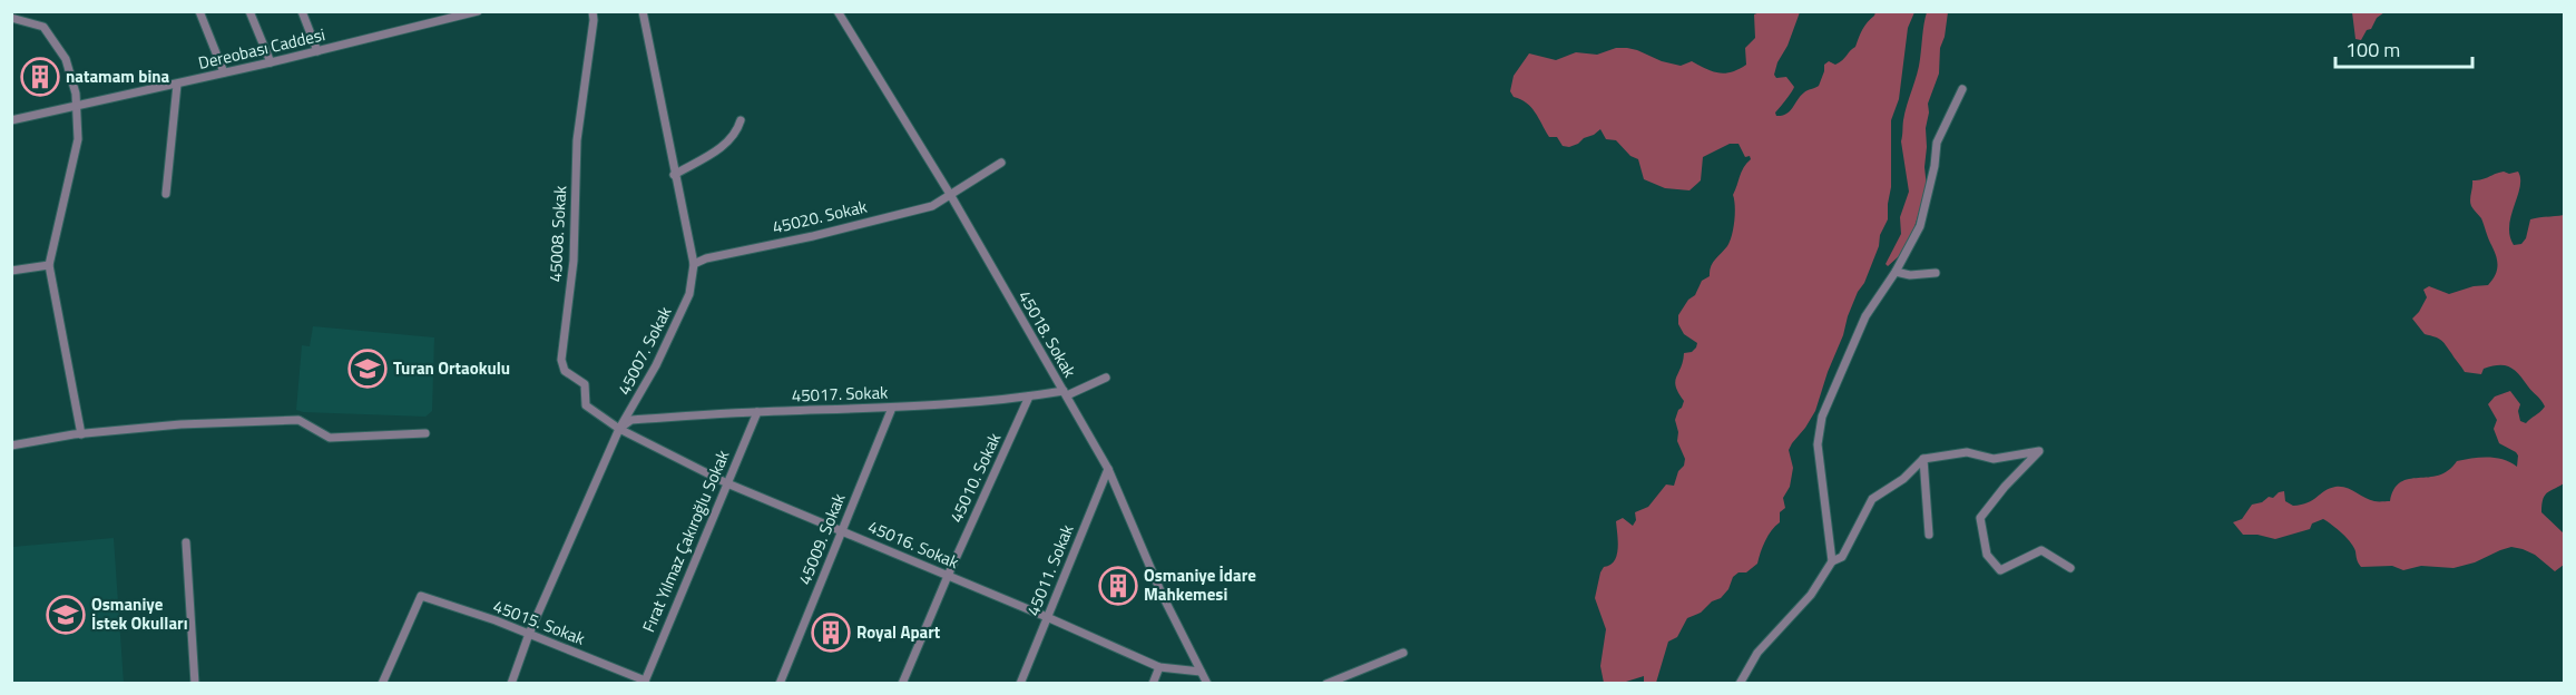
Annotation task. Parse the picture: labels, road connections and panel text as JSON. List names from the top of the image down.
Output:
{
  "streets": {
    "street": [
      "Dereobası Caddesi",
      "45020. Sokak",
      "45008. Sokak",
      "45018. Sokak",
      "45007. Sokak",
      "45017. Sokak",
      "45010. Sokak",
      "45009. Sokak",
      "Fırat Yılmaz Çakıroğlu Sokak",
      "45016. Sokak",
      "45011. Sokak",
      "45015. Sokak"
    ]
  },
  "crossings": [
    ["45020. Sokak", "45018. Sokak"],
    ["45020. Sokak", "45007. Sokak"],
    ["45008. Sokak", "45007. Sokak"],
    ["45008. Sokak", "45017. Sokak"],
    ["45008. Sokak", "45016. Sokak"],
    ["45018. Sokak", "45017. Sokak"],
    ["45018. Sokak", "45016. Sokak"],
    ["45018. Sokak", "45011. Sokak"],
    ["45007. Sokak", "45017. Sokak"],
    ["45007. Sokak", "45016. Sokak"],
    ["45007. Sokak", "45015. Sokak"],
    ["45017. Sokak", "45010. Sokak"],
    ["45017. Sokak", "45009. Sokak"],
    ["45017. Sokak", "Fırat Yılmaz Çakıroğlu Sokak"],
    ["45017. Sokak", "45016. Sokak"],
    ["45010. Sokak", "45016. Sokak"],
    ["45009. Sokak", "45016. Sokak"],
    ["Fırat Yılmaz Çakıroğlu Sokak", "45016. Sokak"],
    ["Fırat Yılmaz Çakıroğlu Sokak", "45015. Sokak"],
    ["45016. Sokak", "45011. Sokak"]
  ],
  "places": {
    "building": ["natamam bina", "Osmaniye İdare Mahkemesi", "Royal Apart"],
    "school or university": ["Turan Ortaokulu", "Osmaniye İstek Okulları"]
  },
  "scale_bar": "100 m"
}
